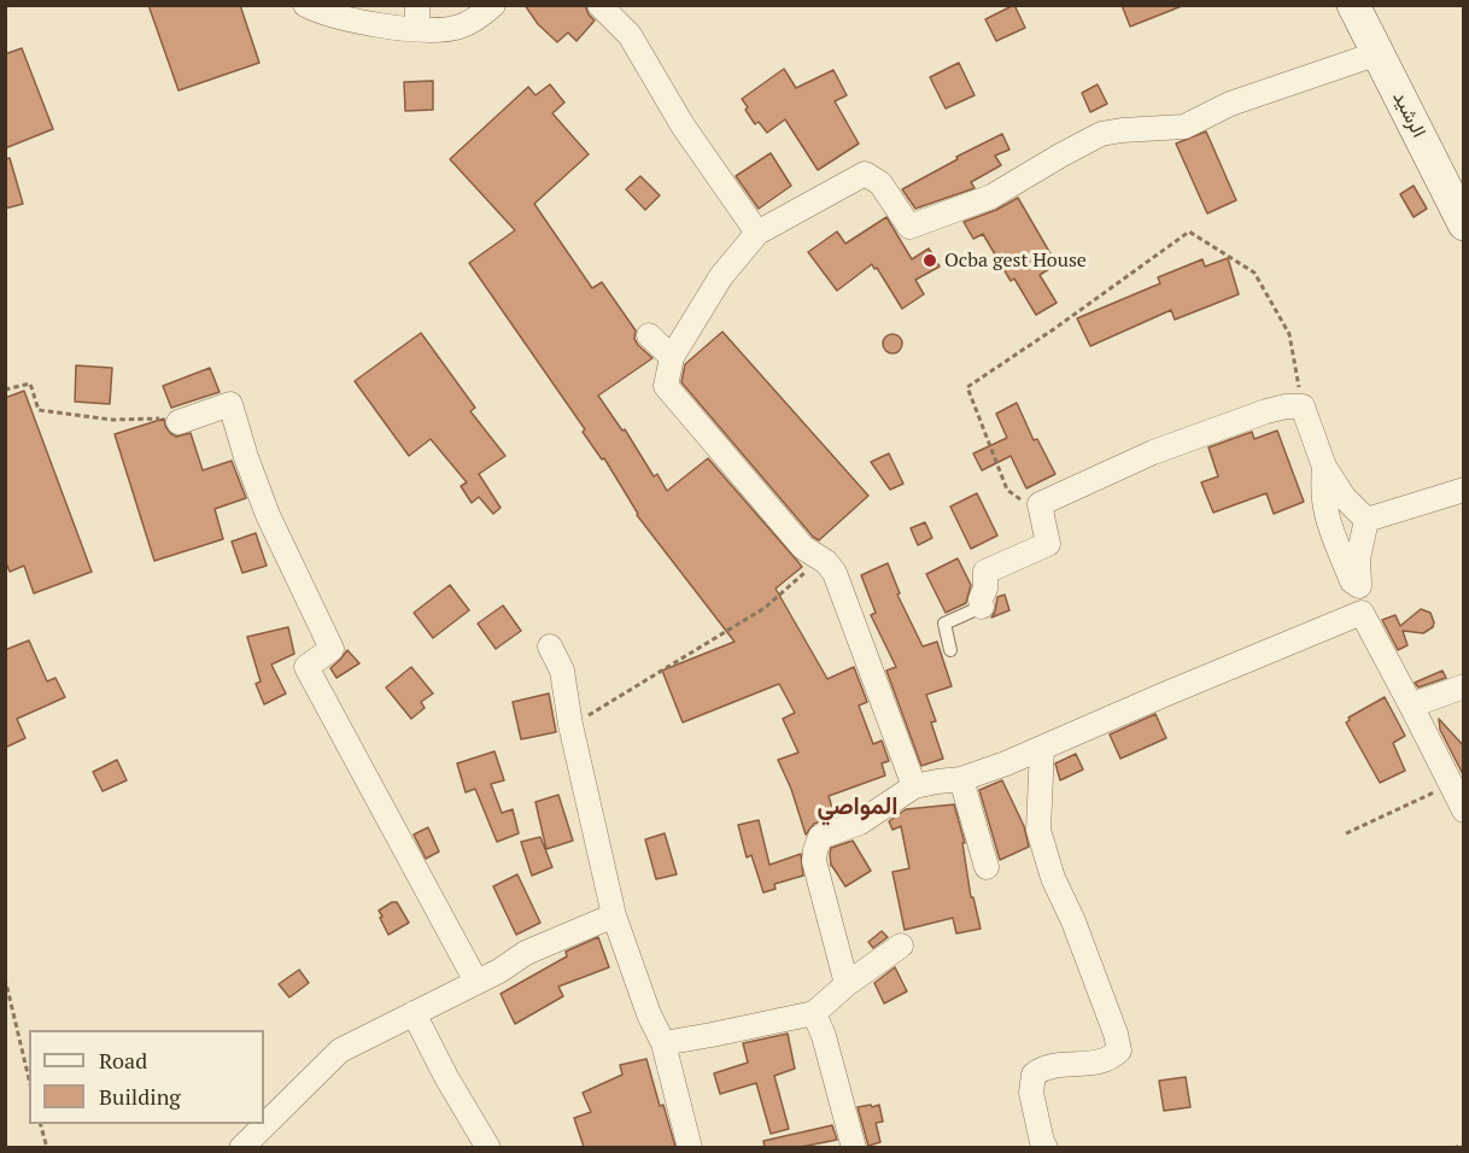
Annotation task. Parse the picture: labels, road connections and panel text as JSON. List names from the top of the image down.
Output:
{
  "streets": {
    "main road": ["الرشيد"]
  },
  "districts": ["المواصي"],
  "places": ["Ocba gest House"],
  "legend": ["Road", "Building"]
}
